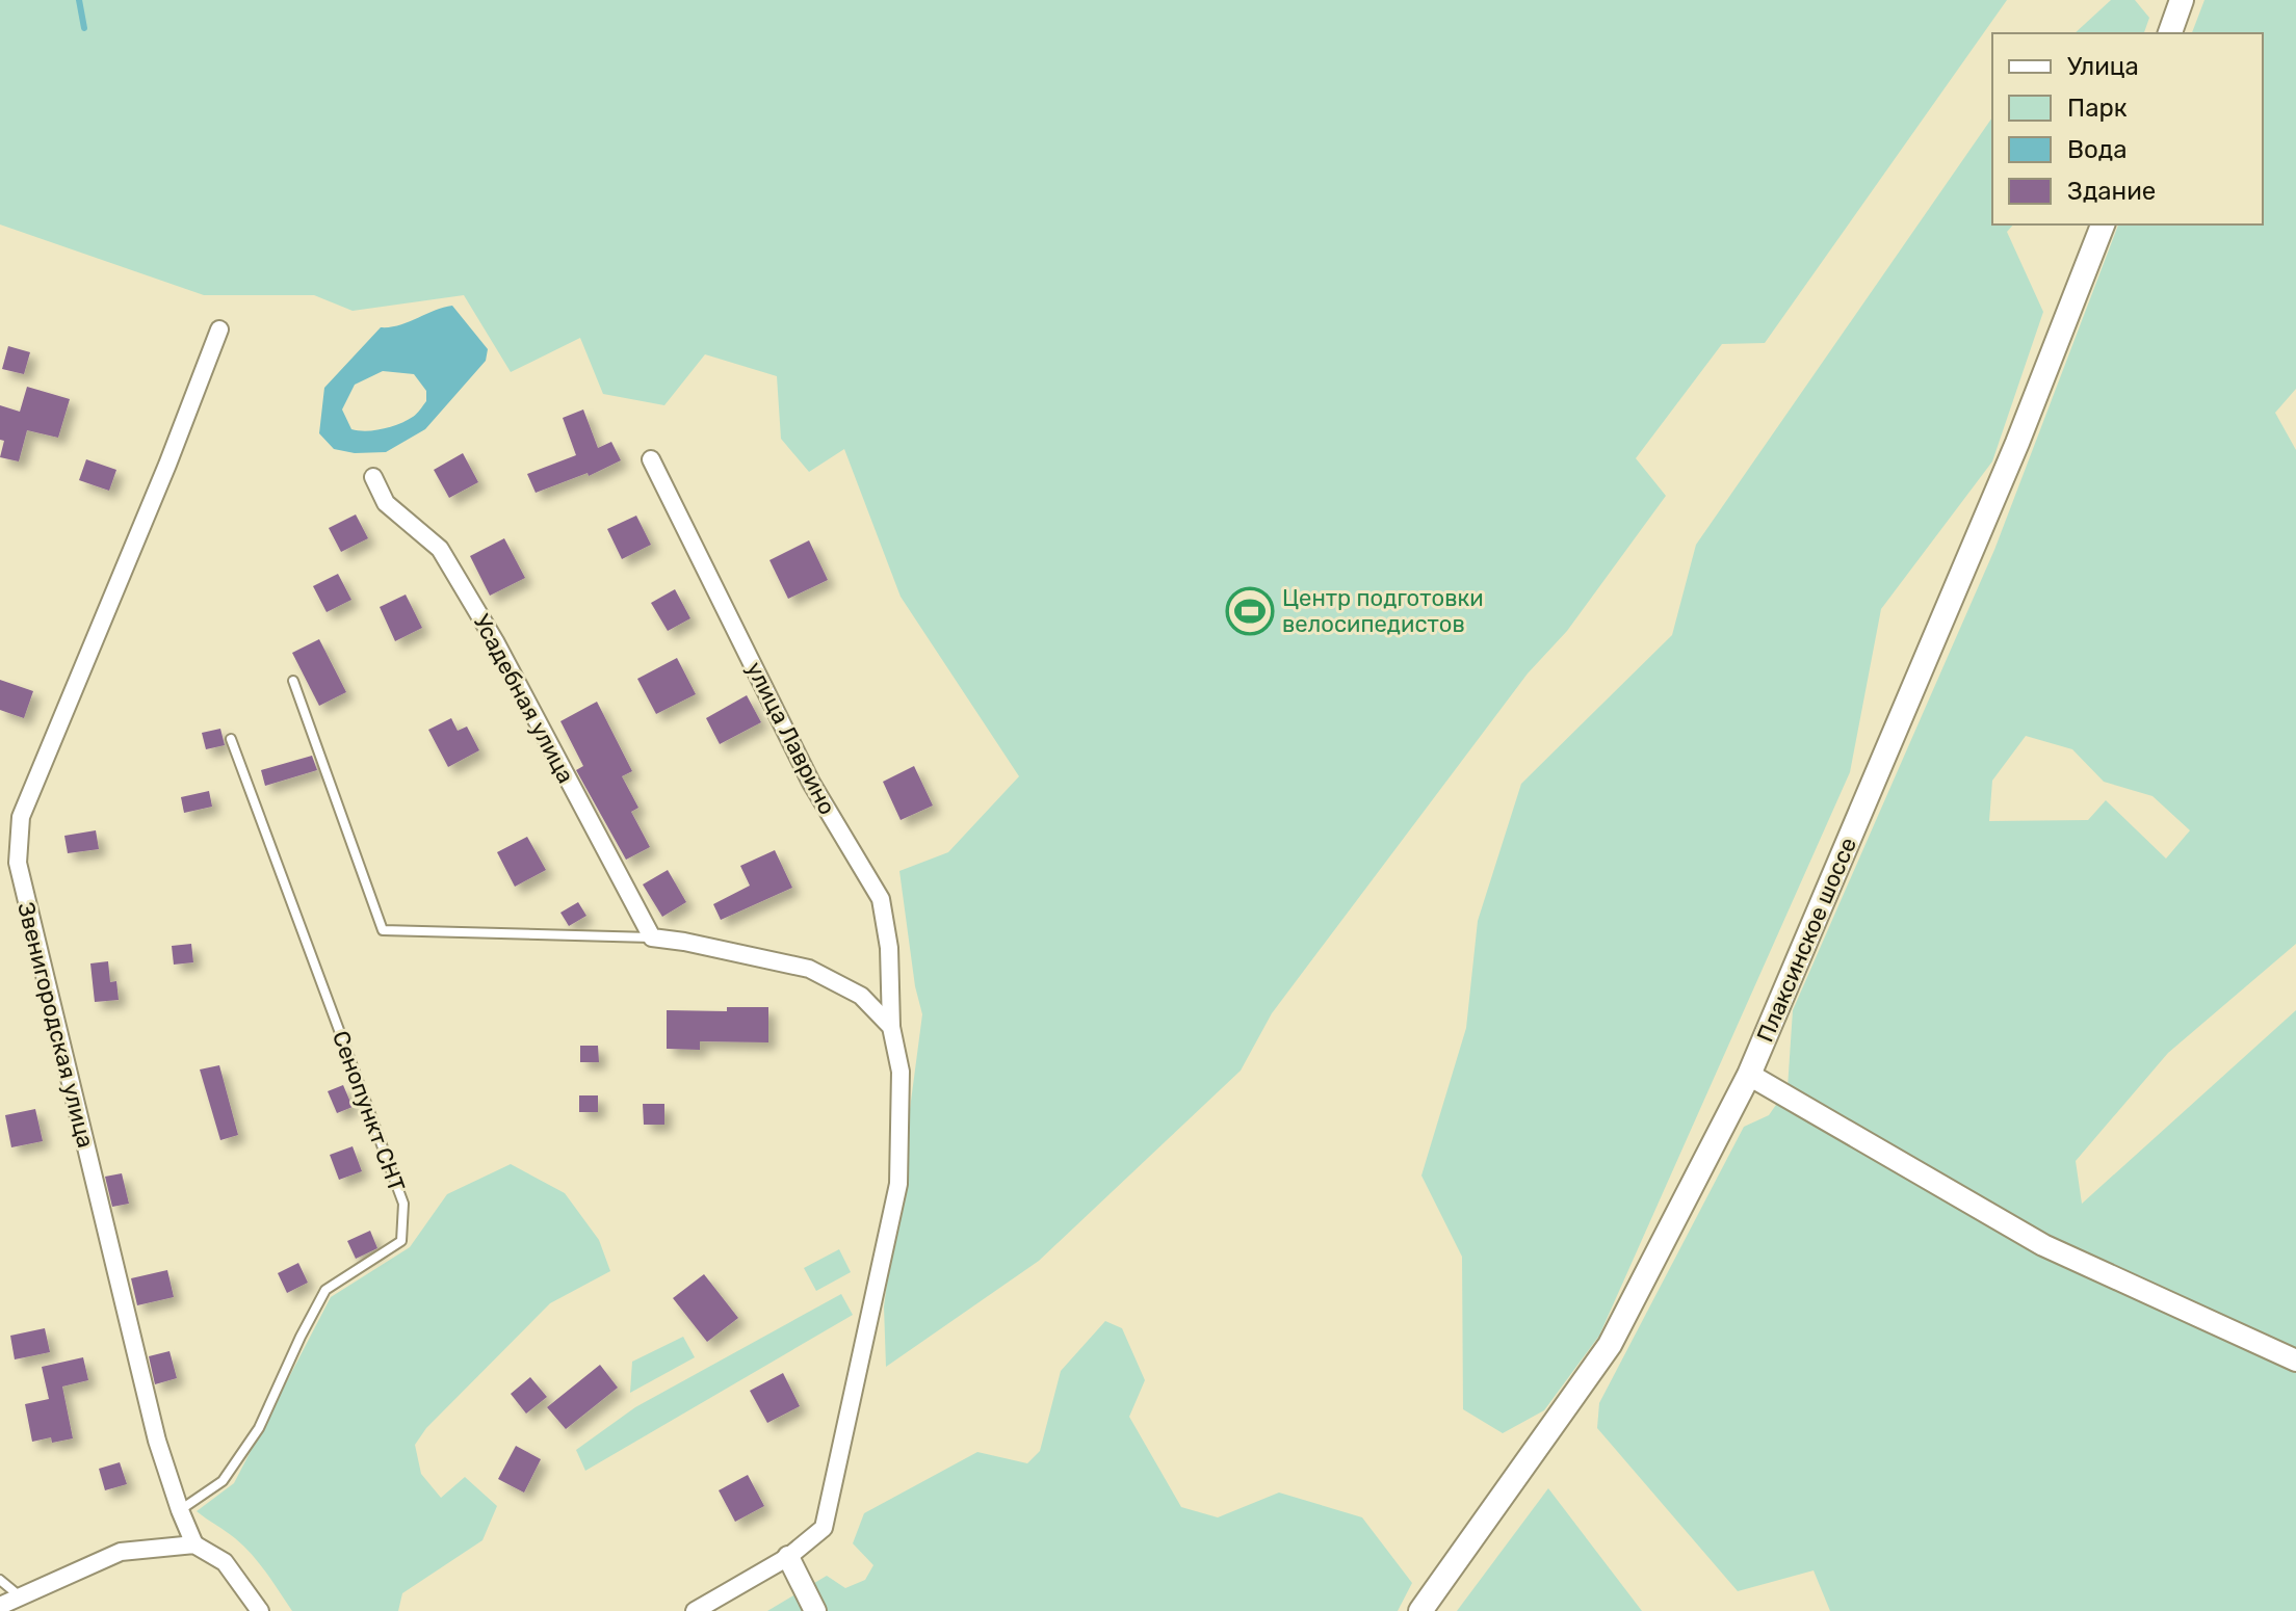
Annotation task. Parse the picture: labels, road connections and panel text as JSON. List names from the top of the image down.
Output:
{
  "streets": {
    "main road": ["Плаксинское шоссе"],
    "street": ["Усадебная улица", "улица Лаврино", "Звенигородская улица"],
    "lane": ["Сенопункт СНТ"]
  },
  "crossings": [
    ["Звенигородская улица", "Сенопункт СНТ"]
  ],
  "places": {
    "sports": ["Центр подготовки велосипедистов"]
  },
  "legend": [
    "Улица",
    "Парк",
    "Вода",
    "Здание"
  ]
}
